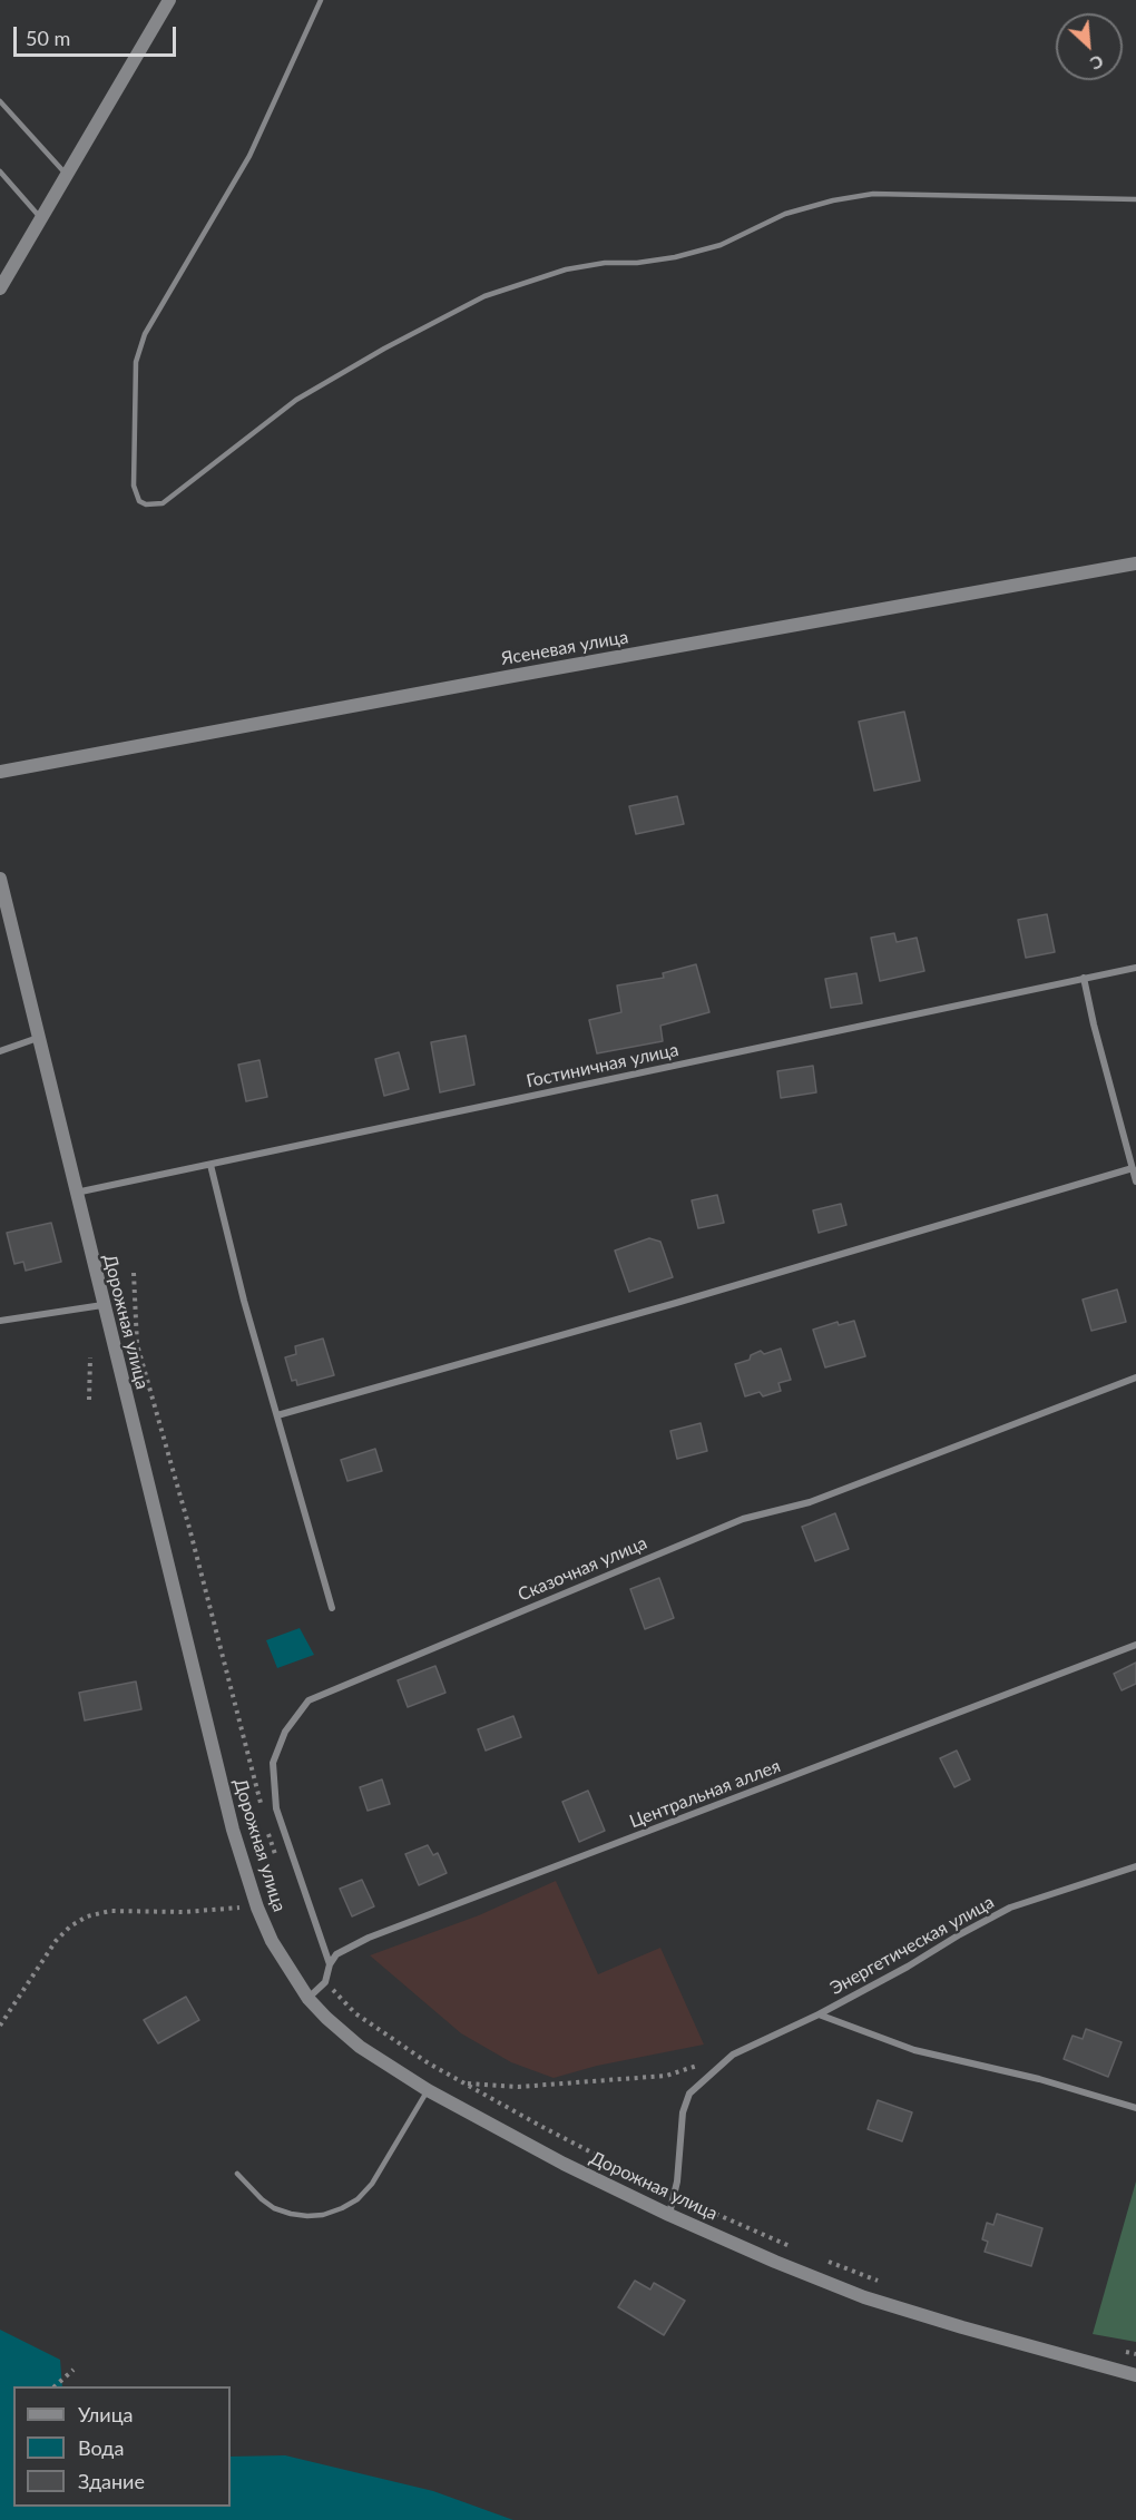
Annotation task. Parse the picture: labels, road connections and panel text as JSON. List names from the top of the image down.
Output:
{
  "streets": {
    "main road": ["Ясеневая улица", "Дорожная улица"],
    "street": [
      "Гостиничная улица",
      "Сказочная улица",
      "Центральная аллея",
      "Энергетическая улица"
    ]
  },
  "crossings": [
    ["Гостиничная улица", "Дорожная улица"],
    ["Дорожная улица", "Энергетическая улица"],
    ["Сказочная улица", "Центральная аллея"]
  ],
  "legend": ["Улица", "Вода", "Здание"],
  "scale_bar": "50 m",
  "north": "bottom right"
}
